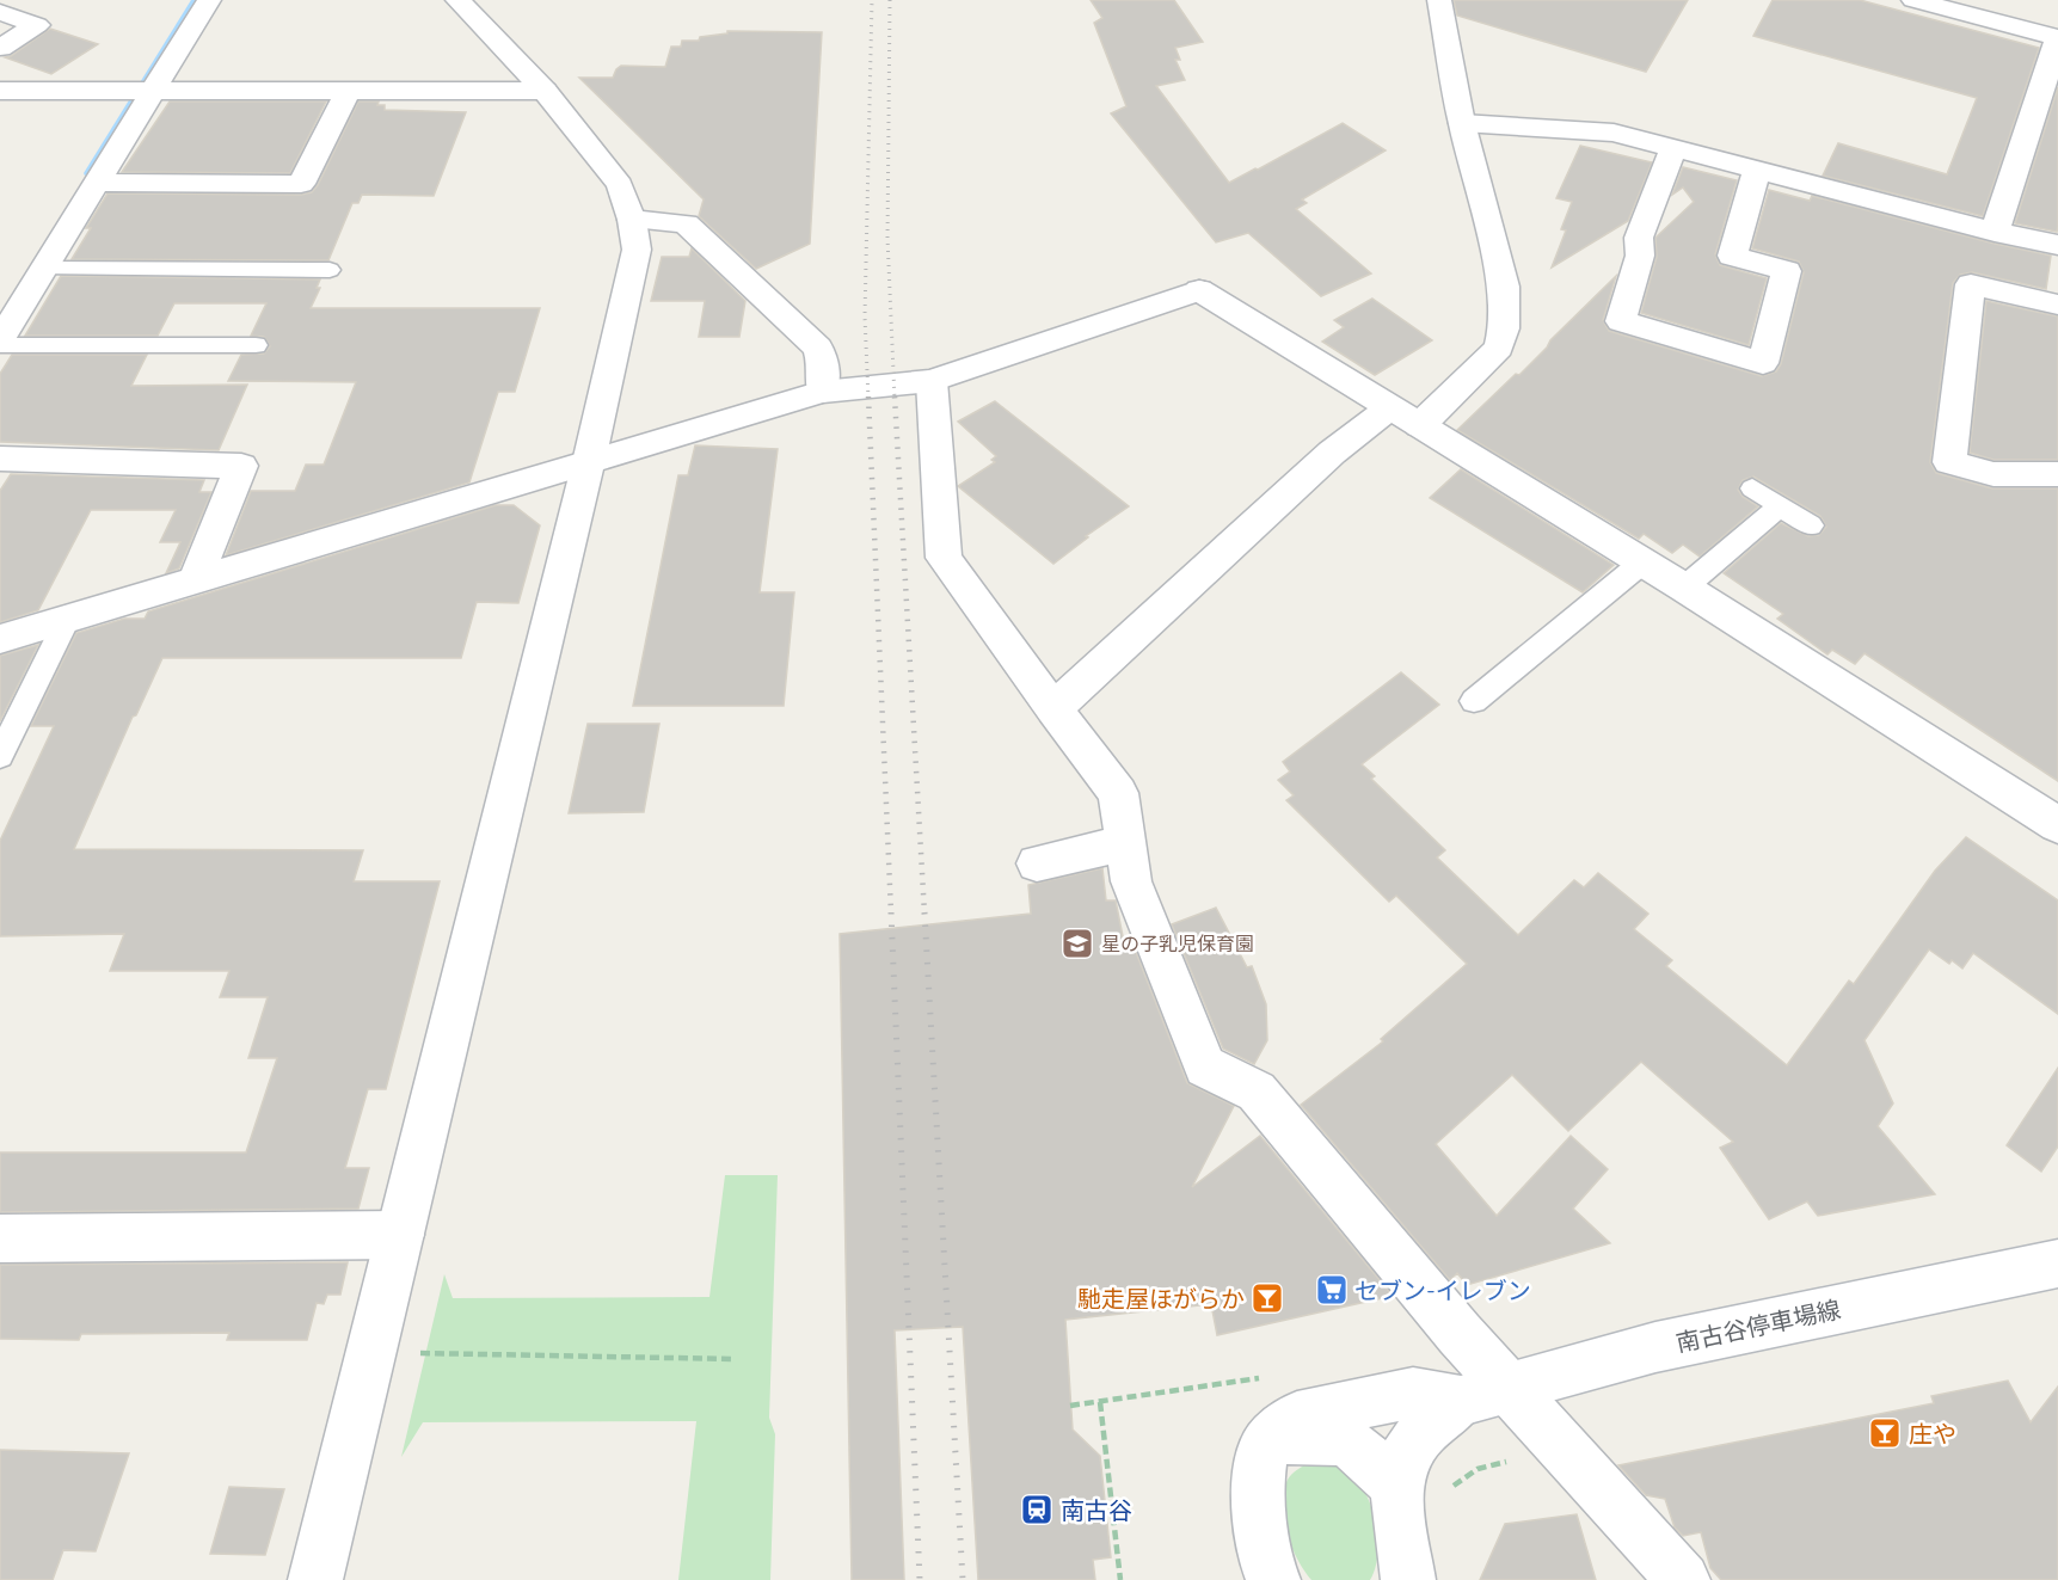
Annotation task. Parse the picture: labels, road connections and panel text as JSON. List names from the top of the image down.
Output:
{
  "streets": {
    "street": ["南古谷停車場線"]
  },
  "places": {
    "school or university": ["星の子乳児保育園"],
    "supermarket": ["セブン-イレブン"],
    "bar": ["馳走屋ほがらか", "庄や"],
    "station": ["南古谷"]
  }
}
